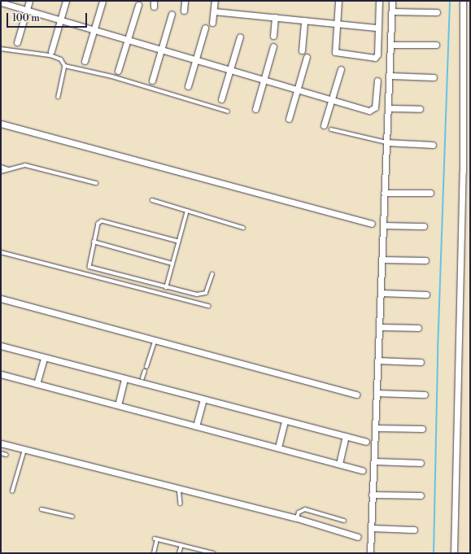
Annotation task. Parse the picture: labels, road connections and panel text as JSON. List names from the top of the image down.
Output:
{
  "scale_bar": "100 m"
}
